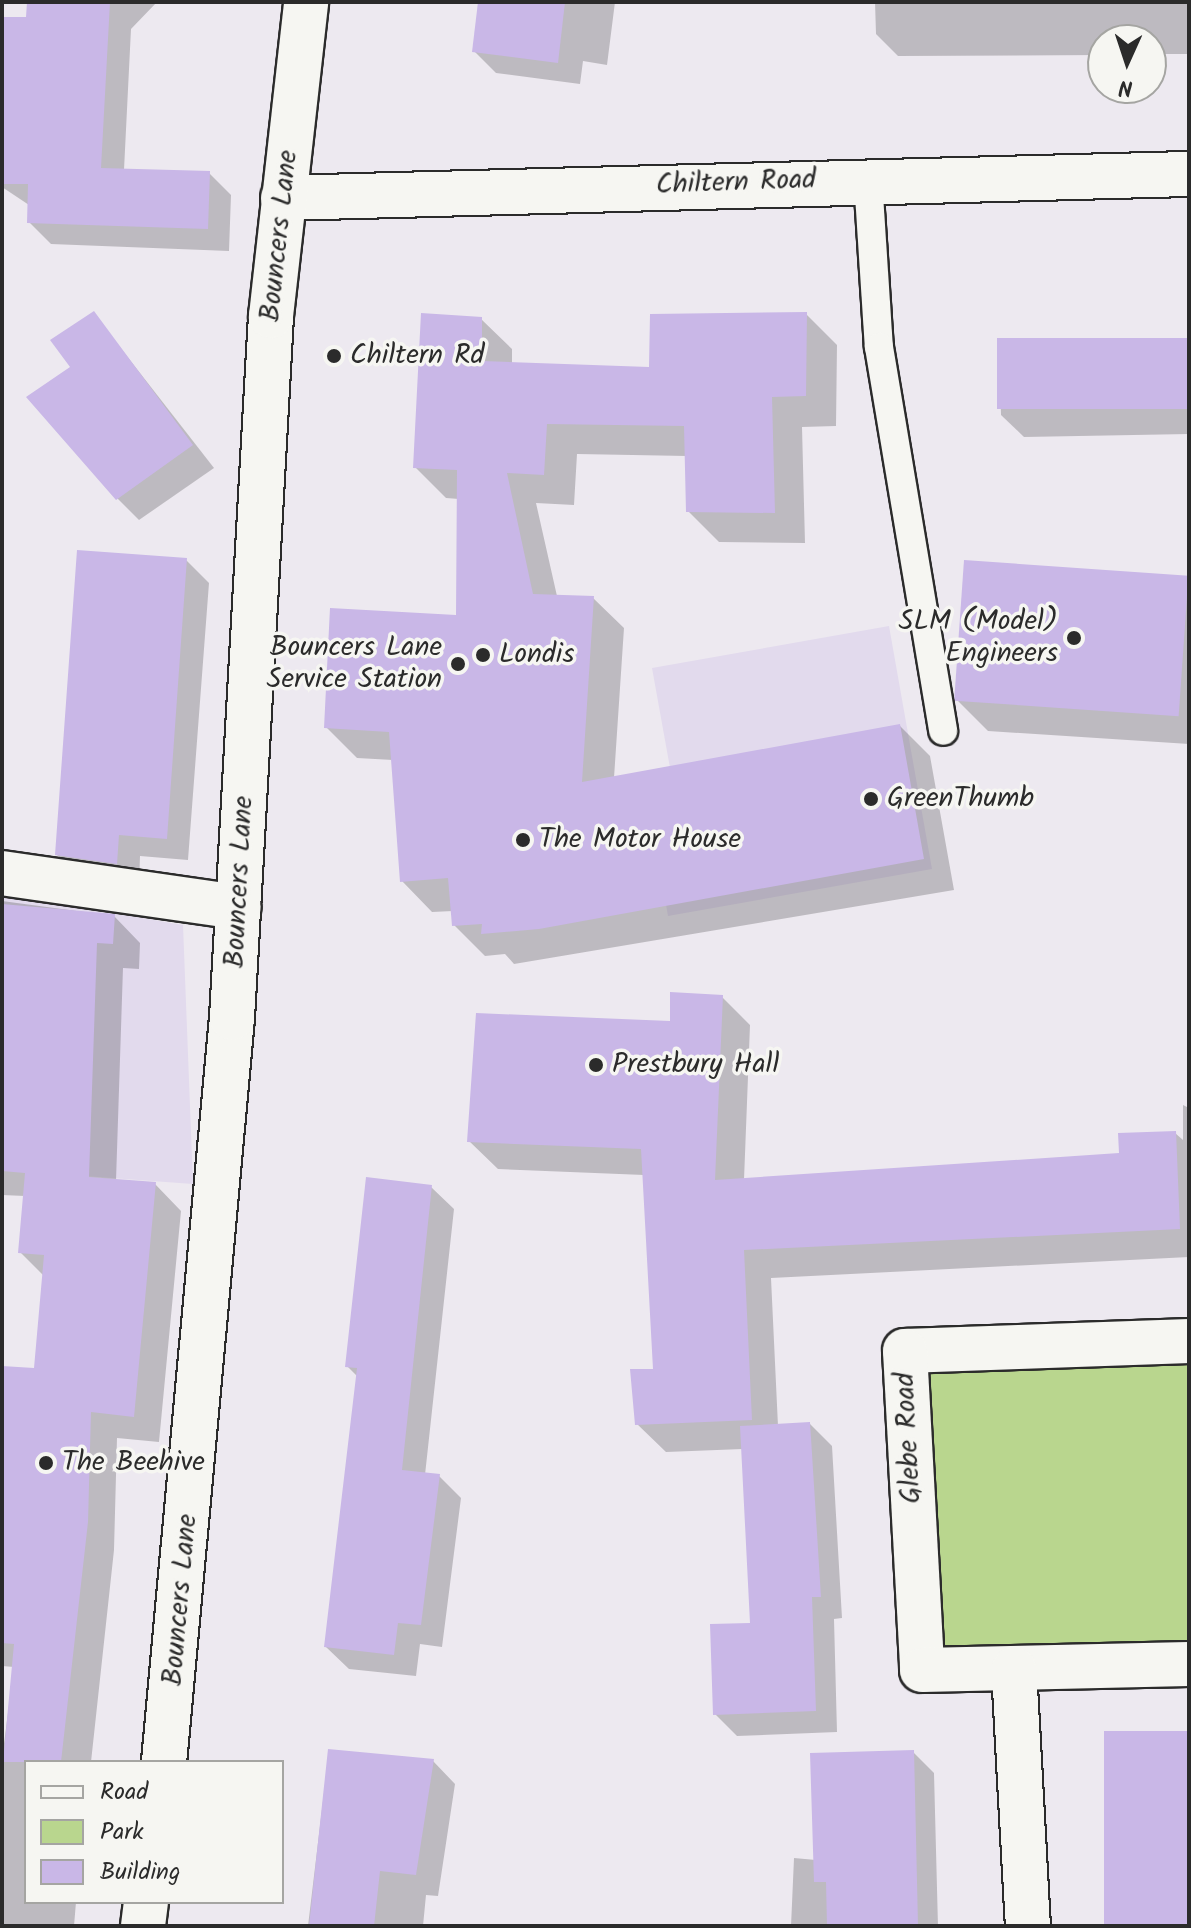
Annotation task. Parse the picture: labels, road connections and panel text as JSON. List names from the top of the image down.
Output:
{
  "streets": {
    "street": ["Chiltern Road", "Bouncers Lane", "Glebe Road"]
  },
  "crossings": [
    ["Chiltern Road", "Bouncers Lane"]
  ],
  "places": [
    "Chiltern Rd",
    "SLM (Model) Engineers",
    "Londis",
    "Bouncers Lane Service Station",
    "GreenThumb",
    "The Motor House",
    "Prestbury Hall",
    "The Beehive"
  ],
  "legend": ["Road", "Park", "Building"],
  "north": "bottom"
}
